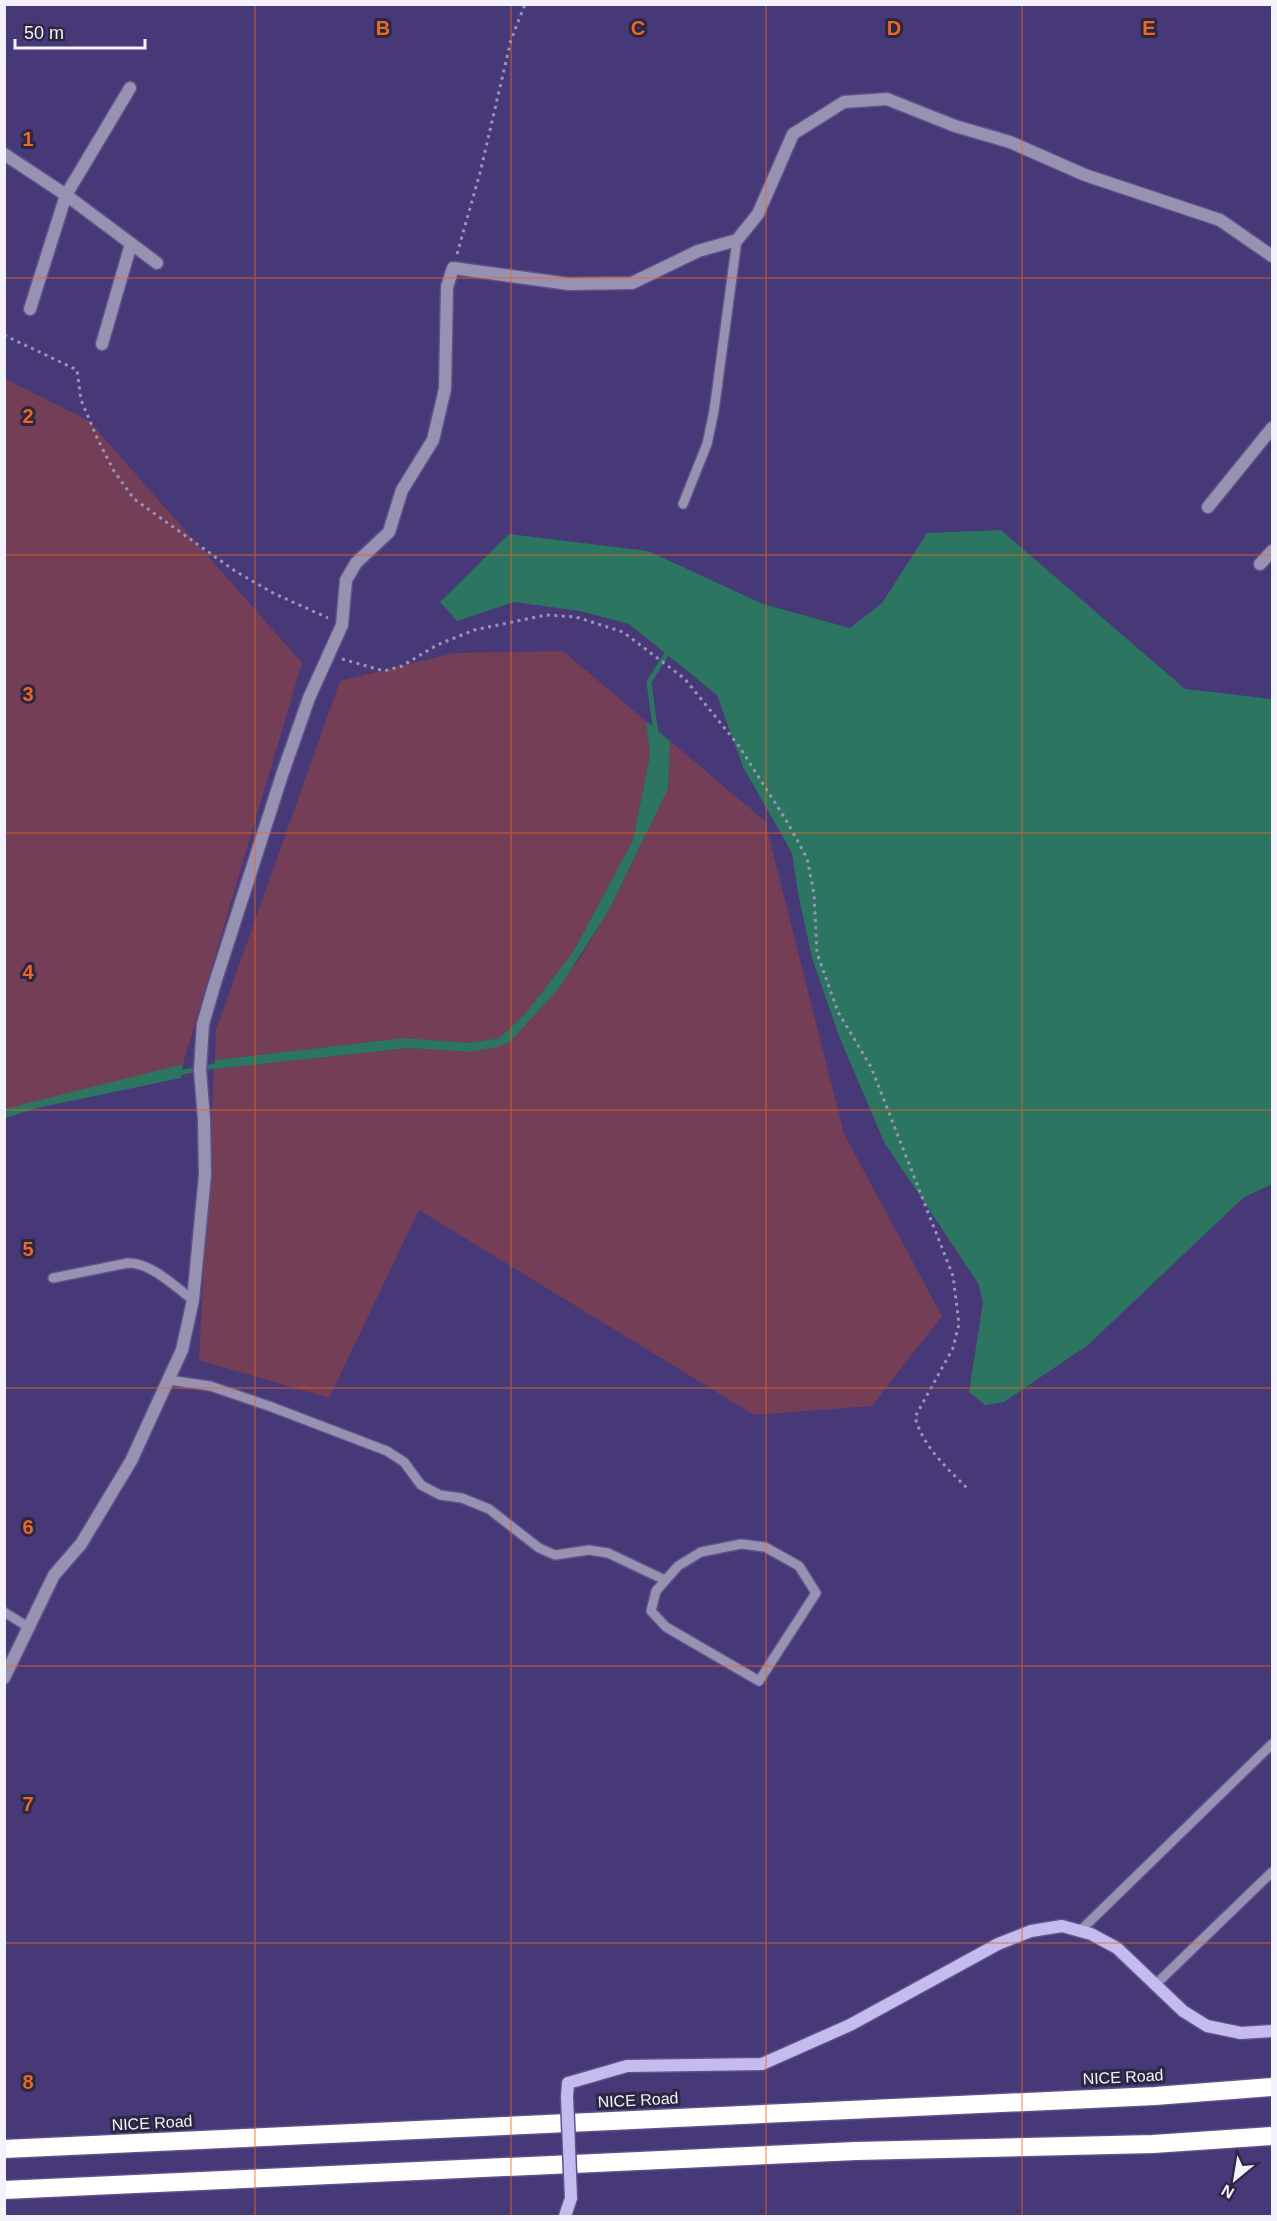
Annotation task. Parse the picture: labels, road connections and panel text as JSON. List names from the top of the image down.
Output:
{
  "streets": {
    "highway": ["NICE Road"]
  },
  "scale_bar": "50 m",
  "north": "bottom left",
  "grid": {
    "columns": [
      "B",
      "C",
      "D",
      "E"
    ],
    "rows": [
      "1",
      "2",
      "3",
      "4",
      "5",
      "6",
      "7",
      "8"
    ]
  }
}
